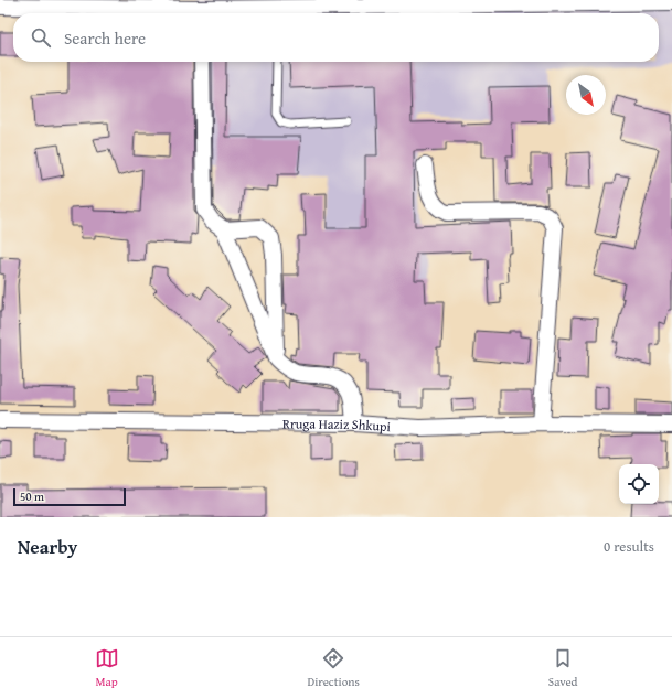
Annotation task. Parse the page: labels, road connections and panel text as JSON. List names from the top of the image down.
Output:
{
  "streets": {
    "street": ["Rruga Haziz Shkupi"]
  },
  "scale_bar": "50 m",
  "north": "bottom right",
  "page": {
    "search": "Search here",
    "scale": "50 m",
    "heading": ["Nearby", "0 results"],
    "nav": ["Map", "Directions", "Saved"]
  }
}
